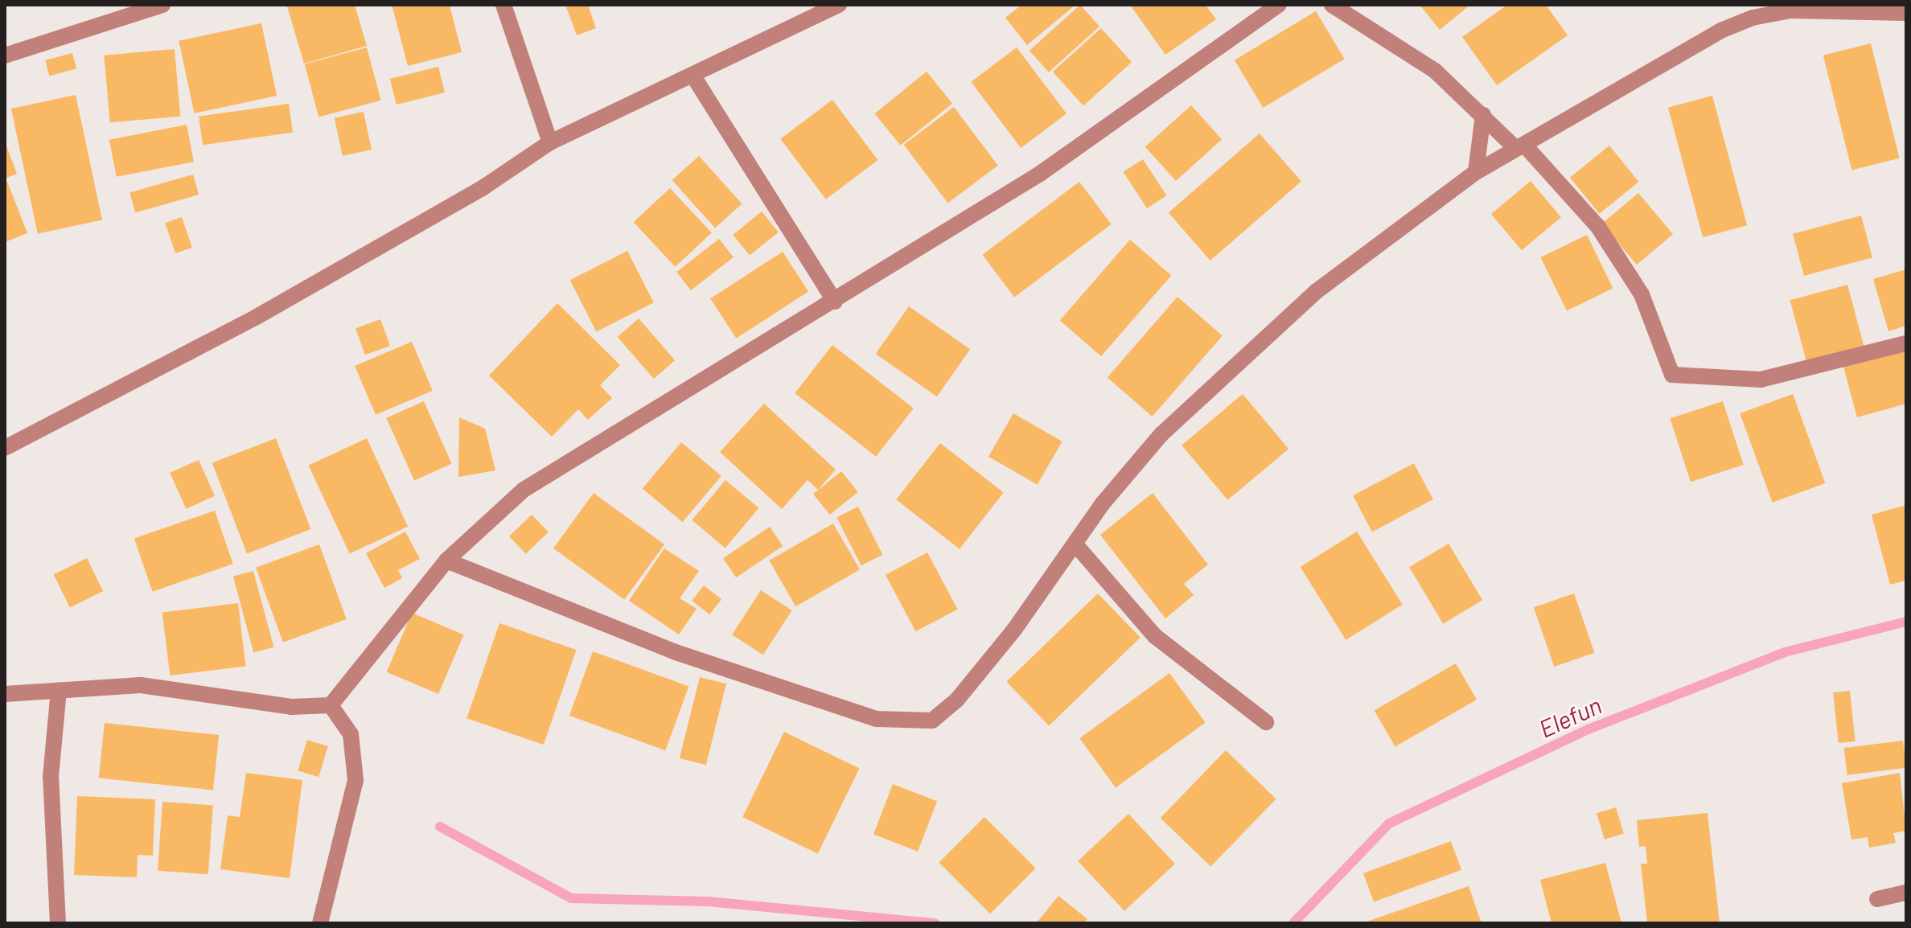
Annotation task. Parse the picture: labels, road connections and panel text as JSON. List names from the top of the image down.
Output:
{
  "water": ["Elefun"]
}
